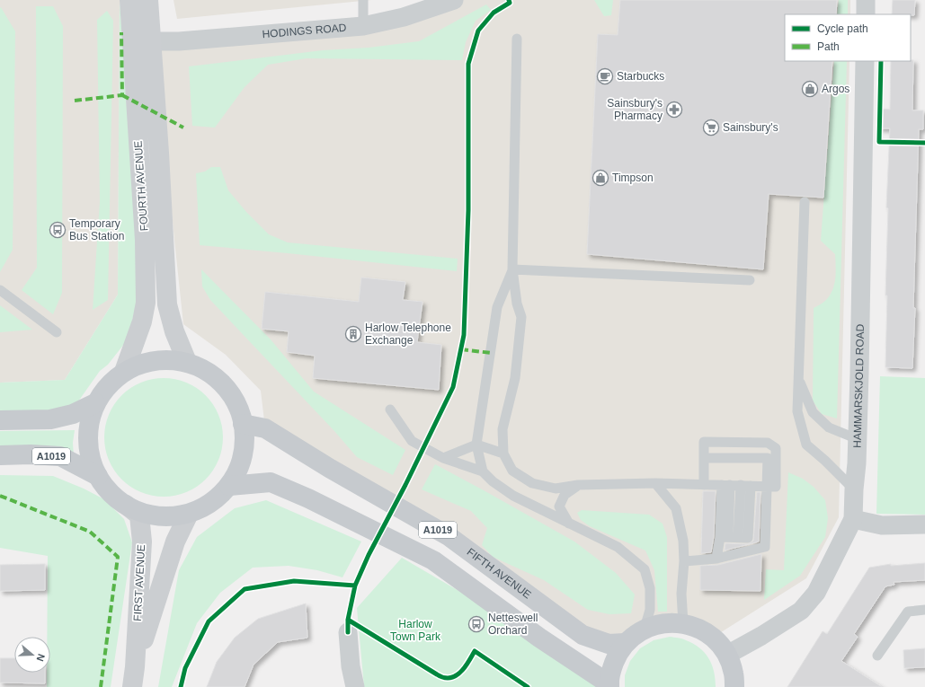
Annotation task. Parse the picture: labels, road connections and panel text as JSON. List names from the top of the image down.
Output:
{
  "streets": {
    "main road": ["A1019", "FIFTH AVENUE"],
    "street": [
      "HODINGS ROAD",
      "FOURTH AVENUE",
      "HAMMARSKJOLD ROAD",
      "FIRST AVENUE"
    ]
  },
  "crossings": [
    ["HODINGS ROAD", "FOURTH AVENUE"]
  ],
  "parks": ["Harlow Town Park"],
  "places": {
    "cafe": ["Starbucks"],
    "shop": ["Argos", "Timpson"],
    "pharmacy": ["Sainsbury's Pharmacy"],
    "supermarket": ["Sainsbury's"],
    "bus stop": ["Temporary Bus Station", "Netteswell Orchard"],
    "building": ["Harlow Telephone Exchange"]
  },
  "legend": ["Cycle path", "Path"],
  "north": "right"
}
